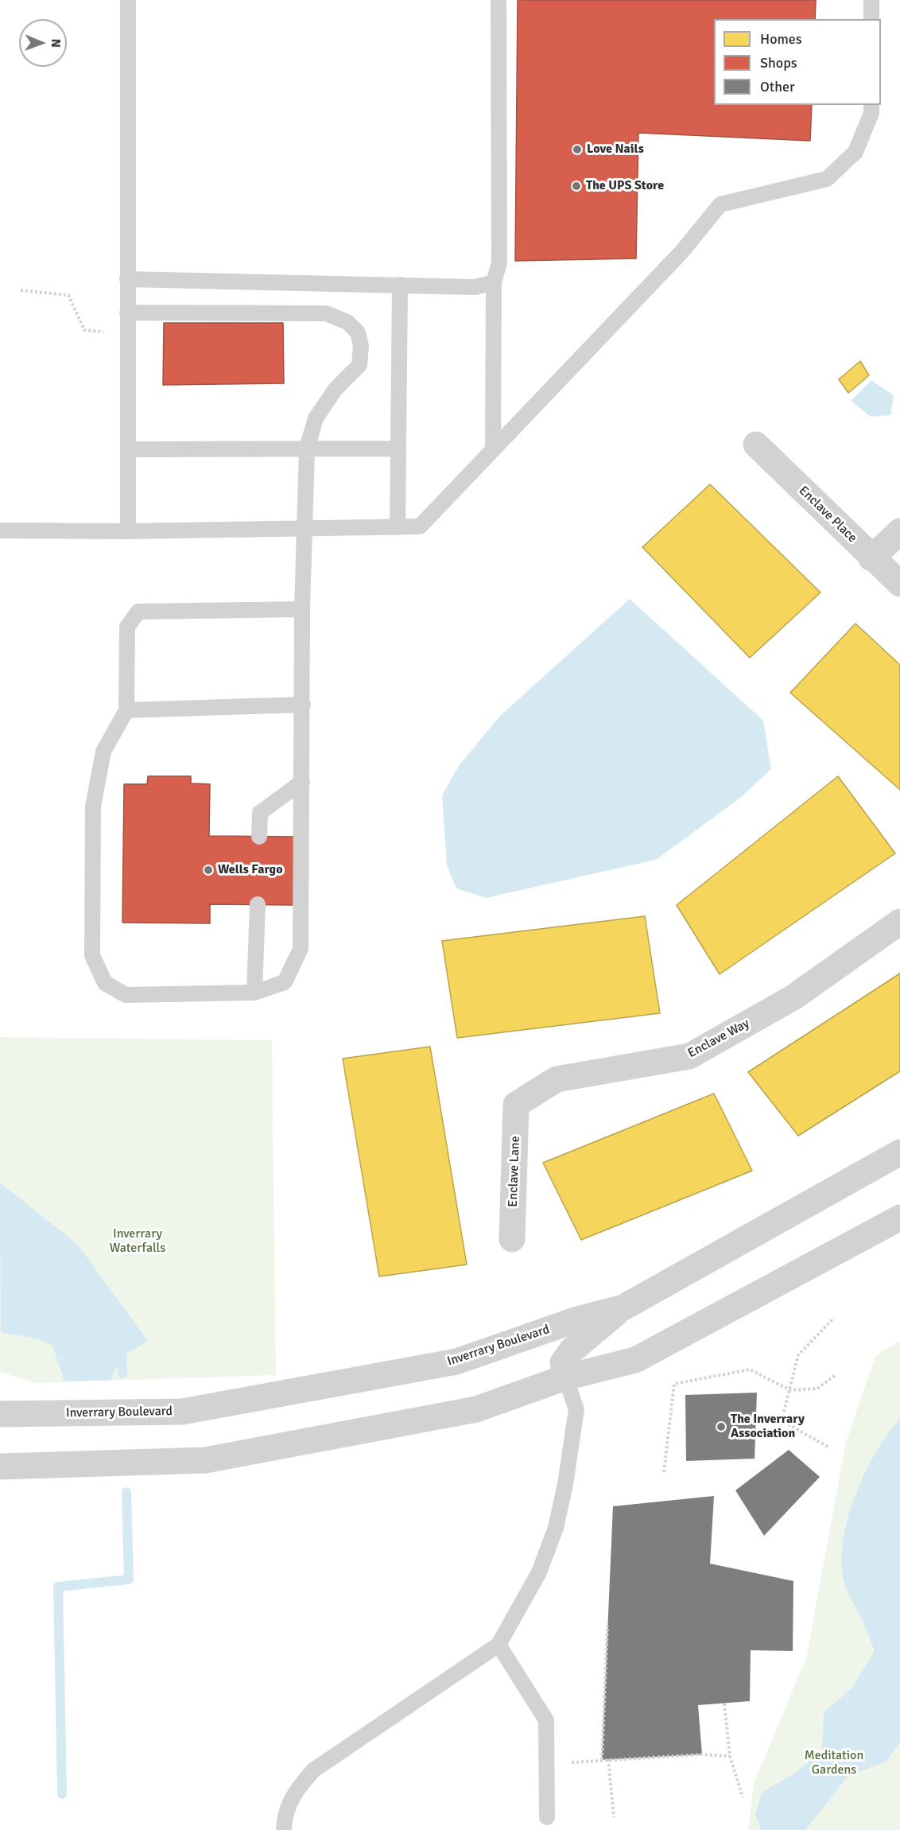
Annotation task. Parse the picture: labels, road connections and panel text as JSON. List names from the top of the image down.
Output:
{
  "streets": {
    "street": [
      "Enclave Place",
      "Enclave Way",
      "Enclave Lane",
      "Inverrary Boulevard"
    ]
  },
  "crossings": [
    ["Enclave Way", "Enclave Lane"]
  ],
  "parks": ["Inverrary Waterfalls", "Meditation Gardens"],
  "places": [
    "Love Nails",
    "The UPS Store",
    "Wells Fargo",
    "The Inverrary Association"
  ],
  "legend": ["Homes", "Shops", "Other"],
  "north": "right"
}
